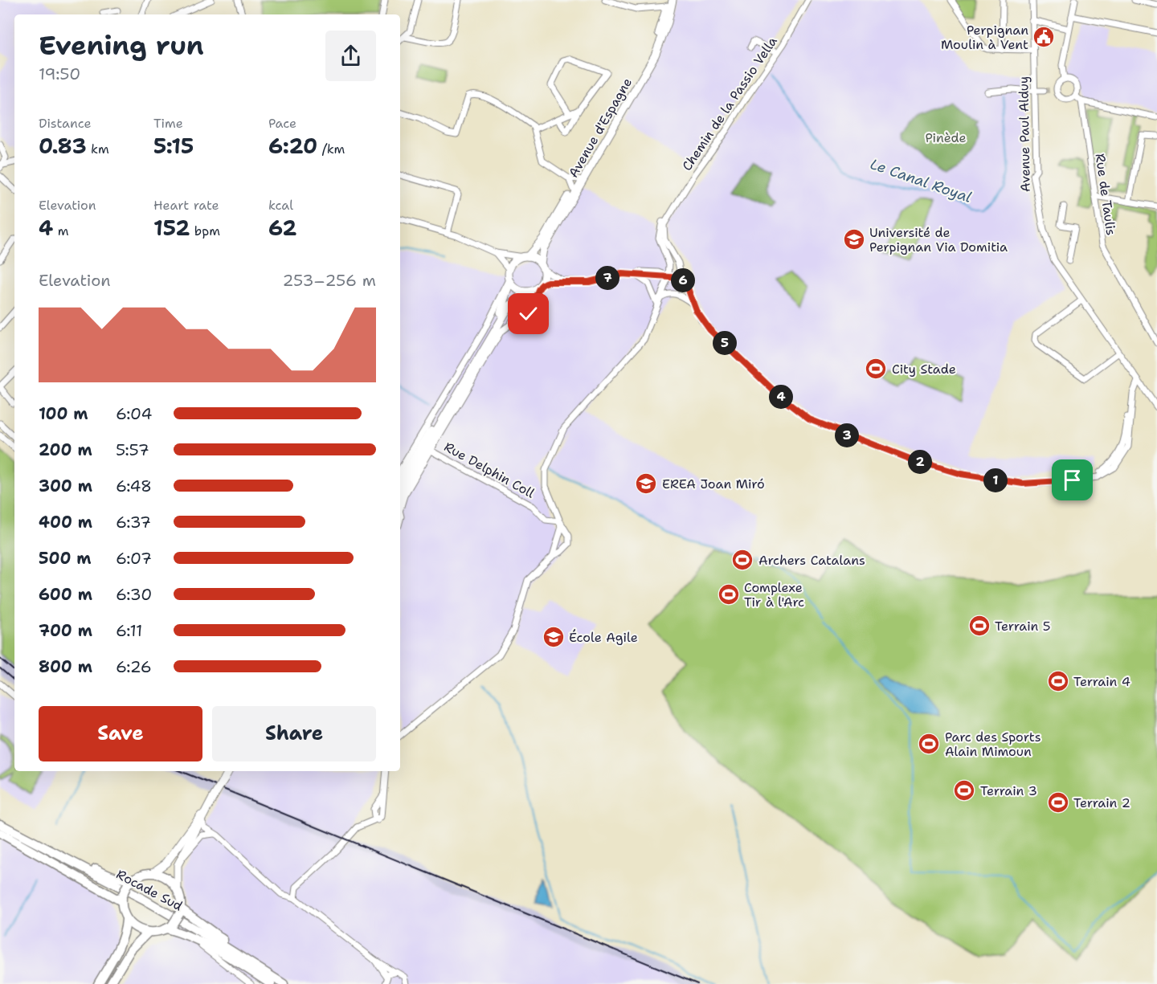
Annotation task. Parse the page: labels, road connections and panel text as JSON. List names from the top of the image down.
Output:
{
  "streets": {
    "main road": ["Avenue d'Espagne", "Rocade Sud"],
    "street": [
      "Chemin de la Passio Vella",
      "Avenue Paul Alduy",
      "Rue de Taulis",
      "Rue Delphin Coll"
    ]
  },
  "water": ["Le Canal Royal"],
  "parks": ["Pinède"],
  "places": {
    "public building": ["Perpignan Moulin à Vent"],
    "school or university": ["Université de Perpignan Via Domitia", "EREA Joan Miró", "École Agile"],
    "sports": [
      "City Stade",
      "Archers Catalans",
      "Complexe Tir à l'Arc",
      "Terrain 5",
      "Terrain 4",
      "Parc des Sports Alain Mimoun",
      "Terrain 3",
      "Terrain 2"
    ]
  },
  "page": {
    "heading": ["Evening run", "19:50"],
    "stats": [
      ["Distance", "0.83 km"],
      ["Time", "5:15"],
      ["Pace", "6:20 /km"],
      ["Elevation", "4 m"],
      ["Heart rate", "152 bpm"],
      ["kcal", "62"]
    ],
    "chart": ["Elevation", "253–256 m"],
    "pins": [
      "7",
      "6",
      "5",
      "4",
      "3",
      "2",
      "1"
    ],
    "list": [
      {
        "name": "100 m",
        "note": "6:04"
      },
      {
        "name": "200 m",
        "note": "5:57"
      },
      {
        "name": "300 m",
        "note": "6:48"
      },
      {
        "name": "400 m",
        "note": "6:37"
      },
      {
        "name": "500 m",
        "note": "6:07"
      },
      {
        "name": "600 m",
        "note": "6:30"
      },
      {
        "name": "700 m",
        "note": "6:11"
      },
      {
        "name": "800 m",
        "note": "6:26"
      }
    ],
    "buttons": ["Save", "Share"]
  }
}
